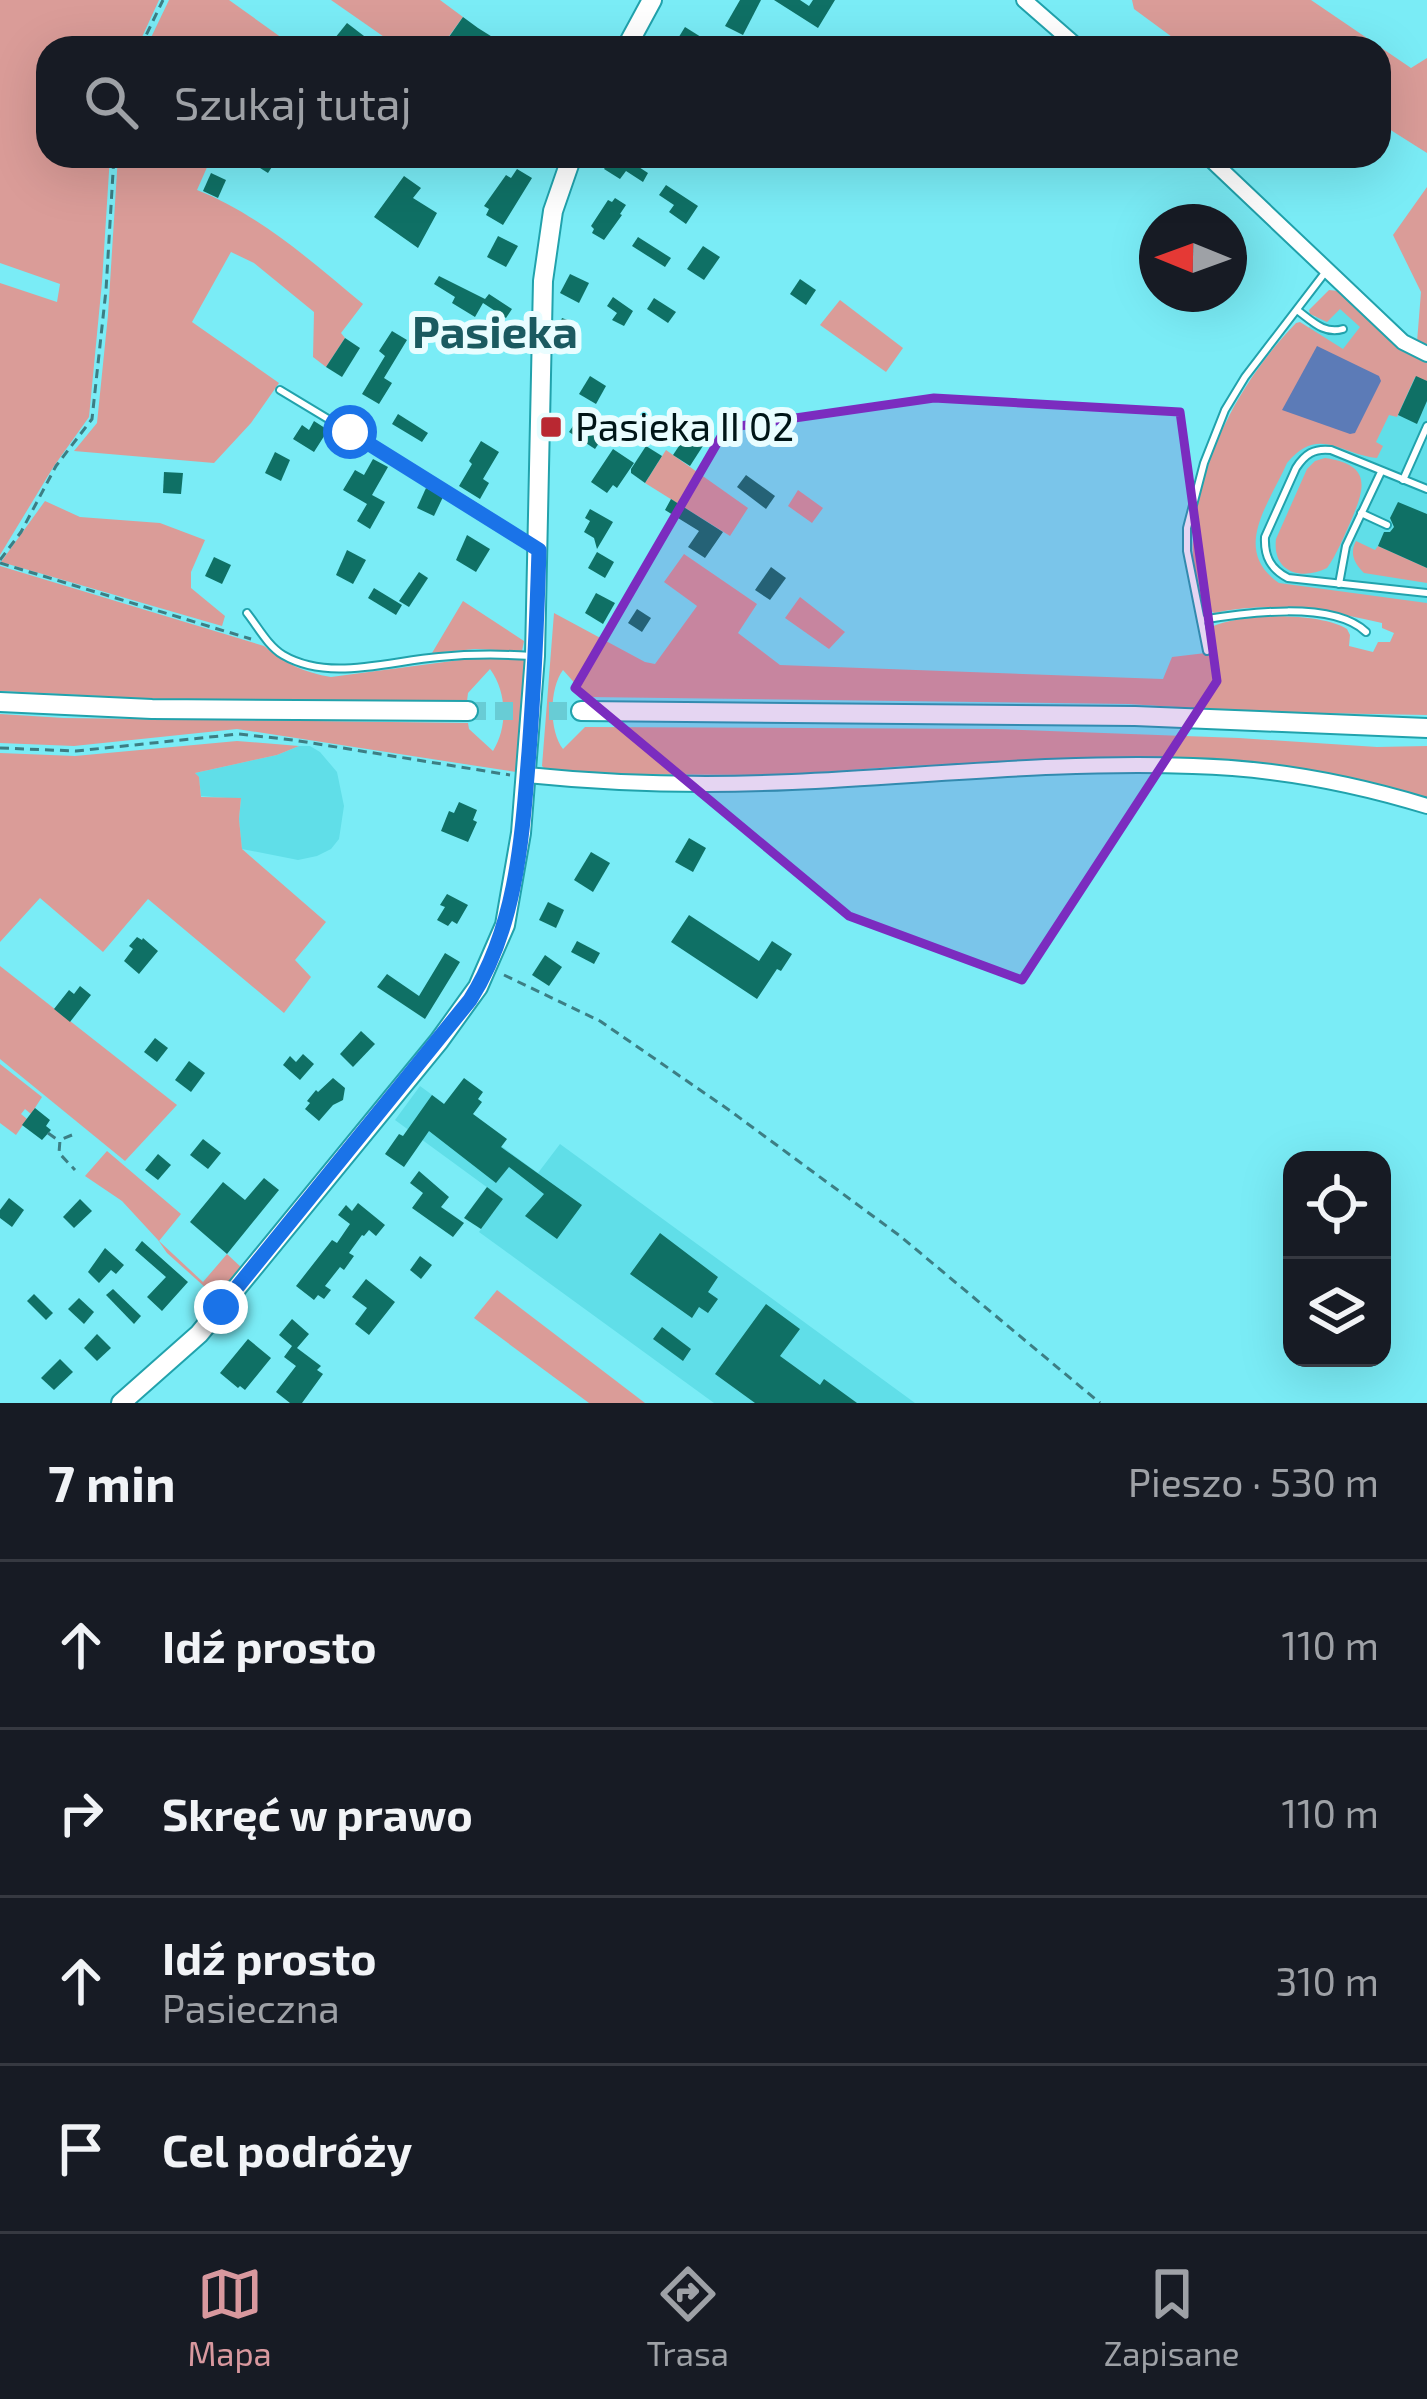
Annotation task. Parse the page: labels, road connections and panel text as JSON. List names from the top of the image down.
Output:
{
  "districts": ["Pasieka"],
  "places": {
    "transit": ["Pasieka II 02"]
  },
  "north": "left",
  "page": {
    "search": "Szukaj tutaj",
    "heading": ["7 min", "Pieszo · 530 m"],
    "list": [
      ["Idź prosto", "110 m"],
      ["Skręć w prawo", "110 m"],
      ["Idź prosto", "Pasieczna", "310 m"],
      "Cel podróży"
    ],
    "nav": ["Mapa", "Trasa", "Zapisane"]
  }
}
